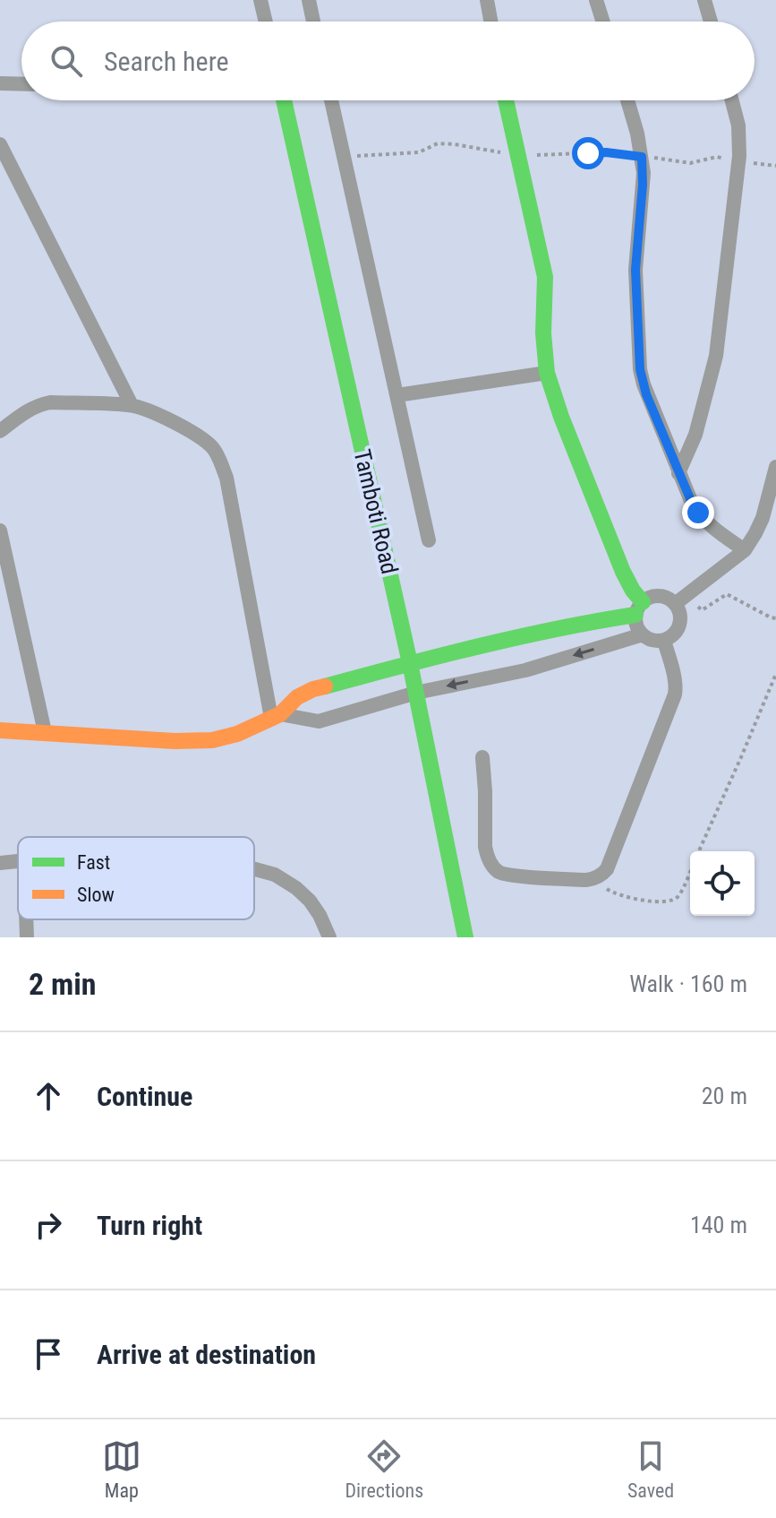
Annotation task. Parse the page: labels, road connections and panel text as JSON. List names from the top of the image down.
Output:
{
  "streets": {
    "street": ["Tamboti Road"]
  },
  "legend": ["Fast", "Slow"],
  "page": {
    "search": "Search here",
    "heading": ["2 min", "Walk · 160 m"],
    "list": [
      ["Continue", "20 m"],
      ["Turn right", "140 m"],
      "Arrive at destination"
    ],
    "nav": ["Map", "Directions", "Saved"]
  }
}
